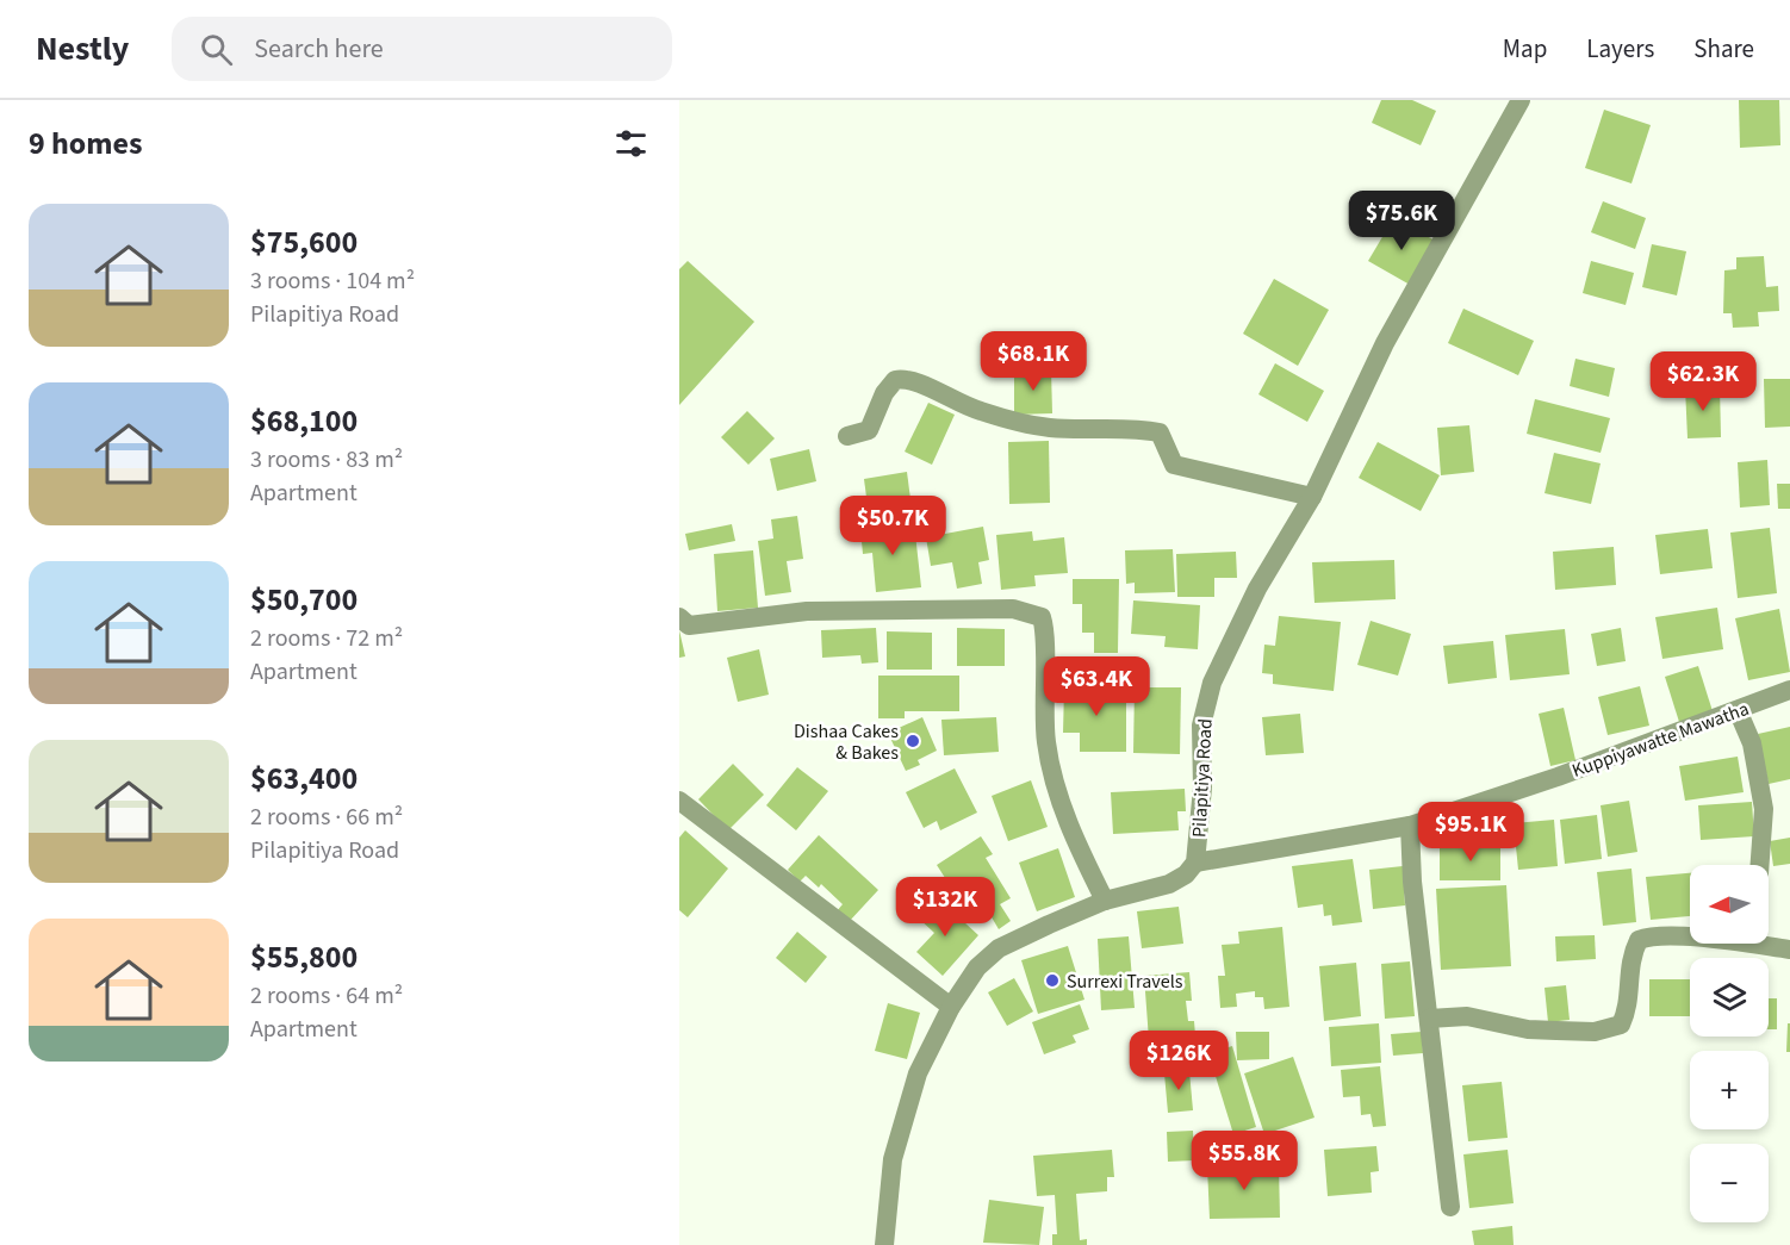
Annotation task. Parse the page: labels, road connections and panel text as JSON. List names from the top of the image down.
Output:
{
  "streets": {
    "street": ["Kuppiyawatte Mawatha", "Pilapitiya Road"]
  },
  "crossings": [
    ["Kuppiyawatte Mawatha", "Pilapitiya Road"]
  ],
  "places": ["Dishaa Cakes & Bakes", "Surrexi Travels"],
  "north": "left",
  "page": {
    "header": "Nestly",
    "search": "Search here",
    "nav": ["Map", "Layers", "Share"],
    "heading": "9 homes",
    "list": [
      {
        "name": "$75,600",
        "note": "3 rooms · 104 m² · Pilapitiya Road"
      },
      {
        "name": "$68,100",
        "note": "3 rooms · 83 m² · Apartment"
      },
      {
        "name": "$50,700",
        "note": "2 rooms · 72 m² · Apartment"
      },
      {
        "name": "$63,400",
        "note": "2 rooms · 66 m² · Pilapitiya Road"
      },
      {
        "name": "$55,800",
        "note": "2 rooms · 64 m² · Apartment"
      }
    ],
    "price": [
      "$75.6K",
      "$68.1K",
      "$62.3K",
      "$50.7K",
      "$63.4K",
      "$95.1K",
      "$132K",
      "$126K",
      "$55.8K"
    ],
    "map_buttons": ["+", "−"]
  }
}
